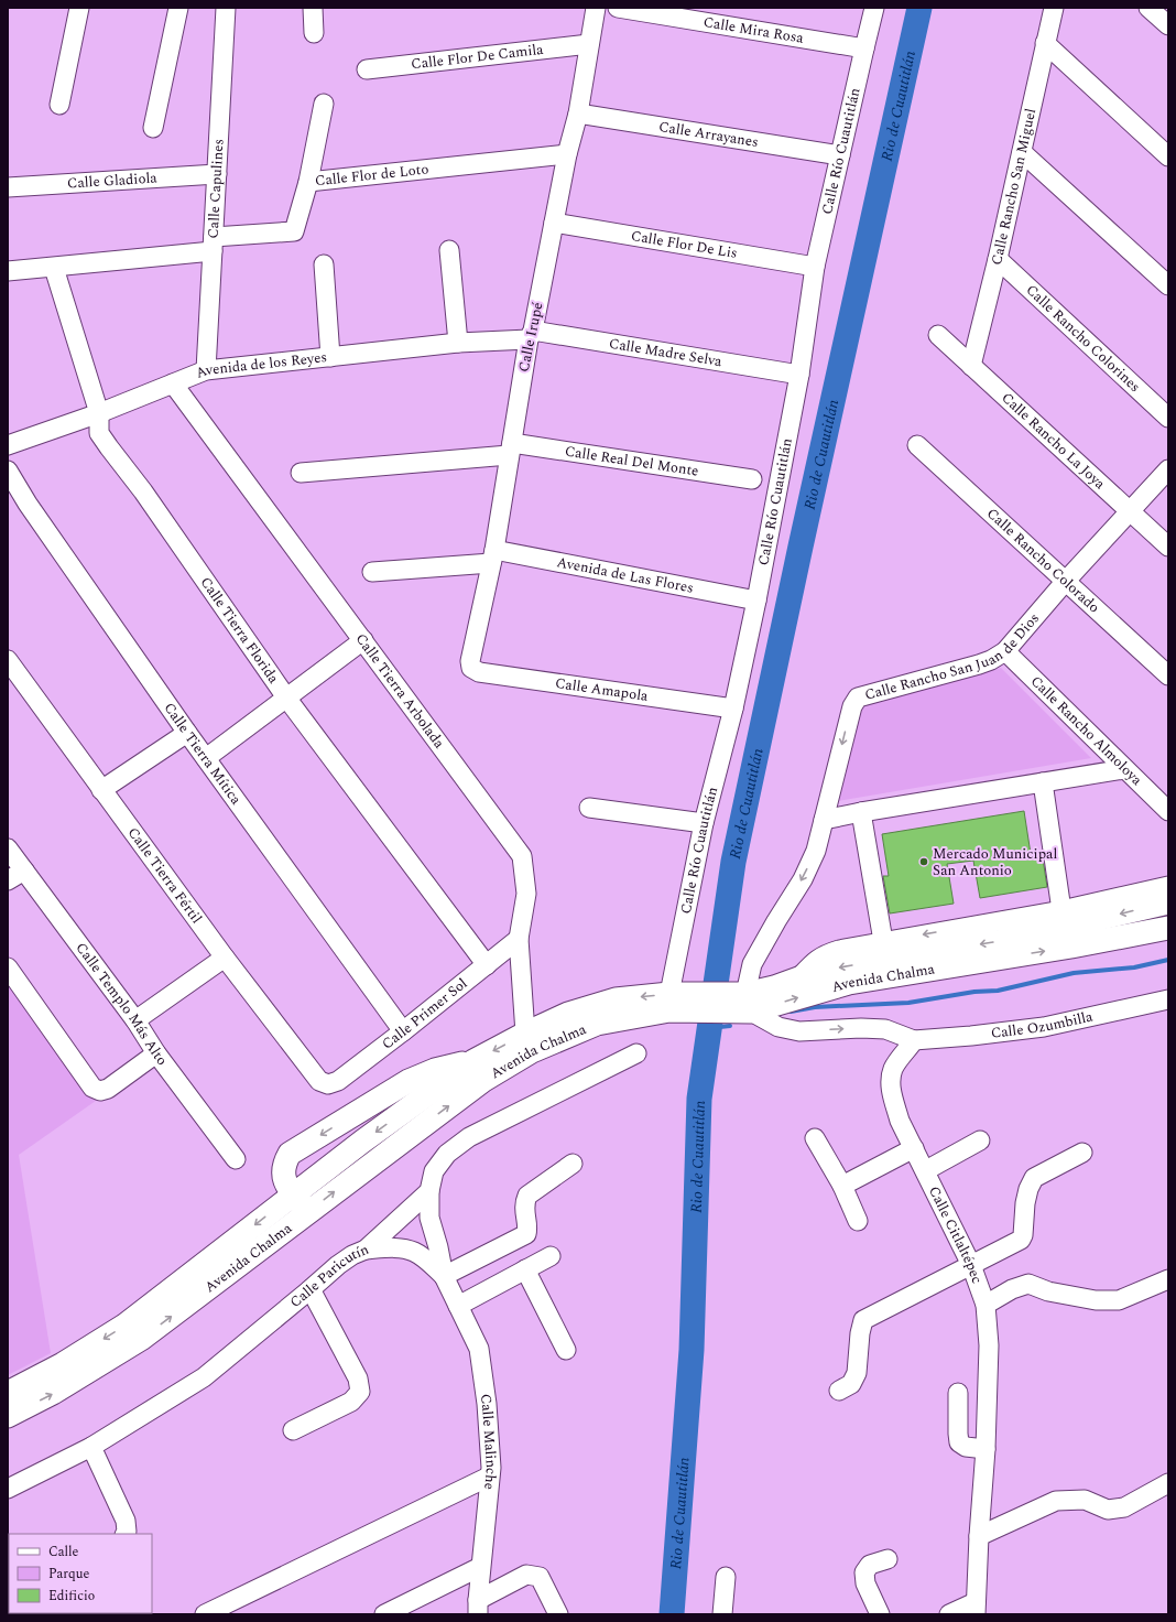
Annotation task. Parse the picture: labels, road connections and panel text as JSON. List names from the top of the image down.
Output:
{
  "streets": {
    "main road": ["Avenida Chalma"],
    "street": [
      "Calle Mira Rosa",
      "Calle Flor De Camila",
      "Calle Arrayanes",
      "Calle Río Cuautitlán",
      "Calle Flor de Loto",
      "Calle Gladiola",
      "Calle Rancho San Miguel",
      "Calle Capulines",
      "Calle Flor De Lis",
      "Calle Irupé",
      "Calle Rancho Colorines",
      "Calle Madre Selva",
      "Avenida de los Reyes",
      "Calle Rancho La Joya",
      "Calle Real Del Monte",
      "Calle Rancho Colorado",
      "Avenida de Las Flores",
      "Calle Tierra Florida",
      "Calle Rancho San Juan de Dios",
      "Calle Amapola",
      "Calle Tierra Arbolada",
      "Calle Rancho Almoloya",
      "Calle Tierra Mítica",
      "Calle Tierra Fértil",
      "Calle Templo Más Alto",
      "Calle Primer Sol",
      "Calle Ozumbilla",
      "Calle Citlaltépec",
      "Calle Paricutín",
      "Calle Malinche"
    ]
  },
  "crossings": [
    ["Calle Mira Rosa", "Calle Río Cuautitlán"],
    ["Calle Flor De Camila", "Calle Irupé"],
    ["Calle Arrayanes", "Calle Río Cuautitlán"],
    ["Calle Arrayanes", "Calle Irupé"],
    ["Calle Río Cuautitlán", "Calle Flor De Lis"],
    ["Calle Río Cuautitlán", "Calle Madre Selva"],
    ["Calle Río Cuautitlán", "Avenida de Las Flores"],
    ["Calle Río Cuautitlán", "Calle Amapola"],
    ["Calle Río Cuautitlán", "Avenida Chalma"],
    ["Calle Flor de Loto", "Calle Capulines"],
    ["Calle Flor de Loto", "Calle Irupé"],
    ["Calle Gladiola", "Calle Capulines"],
    ["Calle Rancho San Miguel", "Calle Rancho Colorines"],
    ["Calle Rancho San Miguel", "Calle Rancho La Joya"],
    ["Calle Capulines", "Avenida de los Reyes"],
    ["Calle Flor De Lis", "Calle Irupé"],
    ["Calle Irupé", "Calle Madre Selva"],
    ["Calle Irupé", "Avenida de los Reyes"],
    ["Calle Irupé", "Calle Real Del Monte"],
    ["Calle Irupé", "Avenida de Las Flores"],
    ["Calle Irupé", "Calle Amapola"],
    ["Calle Madre Selva", "Avenida de los Reyes"],
    ["Avenida de los Reyes", "Calle Tierra Florida"],
    ["Avenida de los Reyes", "Calle Tierra Arbolada"],
    ["Calle Rancho La Joya", "Calle Rancho San Juan de Dios"],
    ["Calle Rancho Colorado", "Calle Rancho San Juan de Dios"],
    ["Calle Tierra Florida", "Calle Primer Sol"],
    ["Calle Rancho San Juan de Dios", "Calle Rancho Almoloya"],
    ["Calle Rancho San Juan de Dios", "Avenida Chalma"],
    ["Calle Tierra Arbolada", "Avenida Chalma"],
    ["Calle Tierra Arbolada", "Calle Primer Sol"],
    ["Calle Tierra Mítica", "Calle Primer Sol"],
    ["Calle Tierra Fértil", "Calle Primer Sol"],
    ["Calle Ozumbilla", "Calle Citlaltépec"],
    ["Calle Paricutín", "Calle Malinche"]
  ],
  "one_way": ["Calle Rancho San Juan de Dios"],
  "water": ["Rio de Cuautitlán"],
  "places": ["Mercado Municipal San Antonio"],
  "legend": ["Calle", "Parque", "Edificio"]
}
